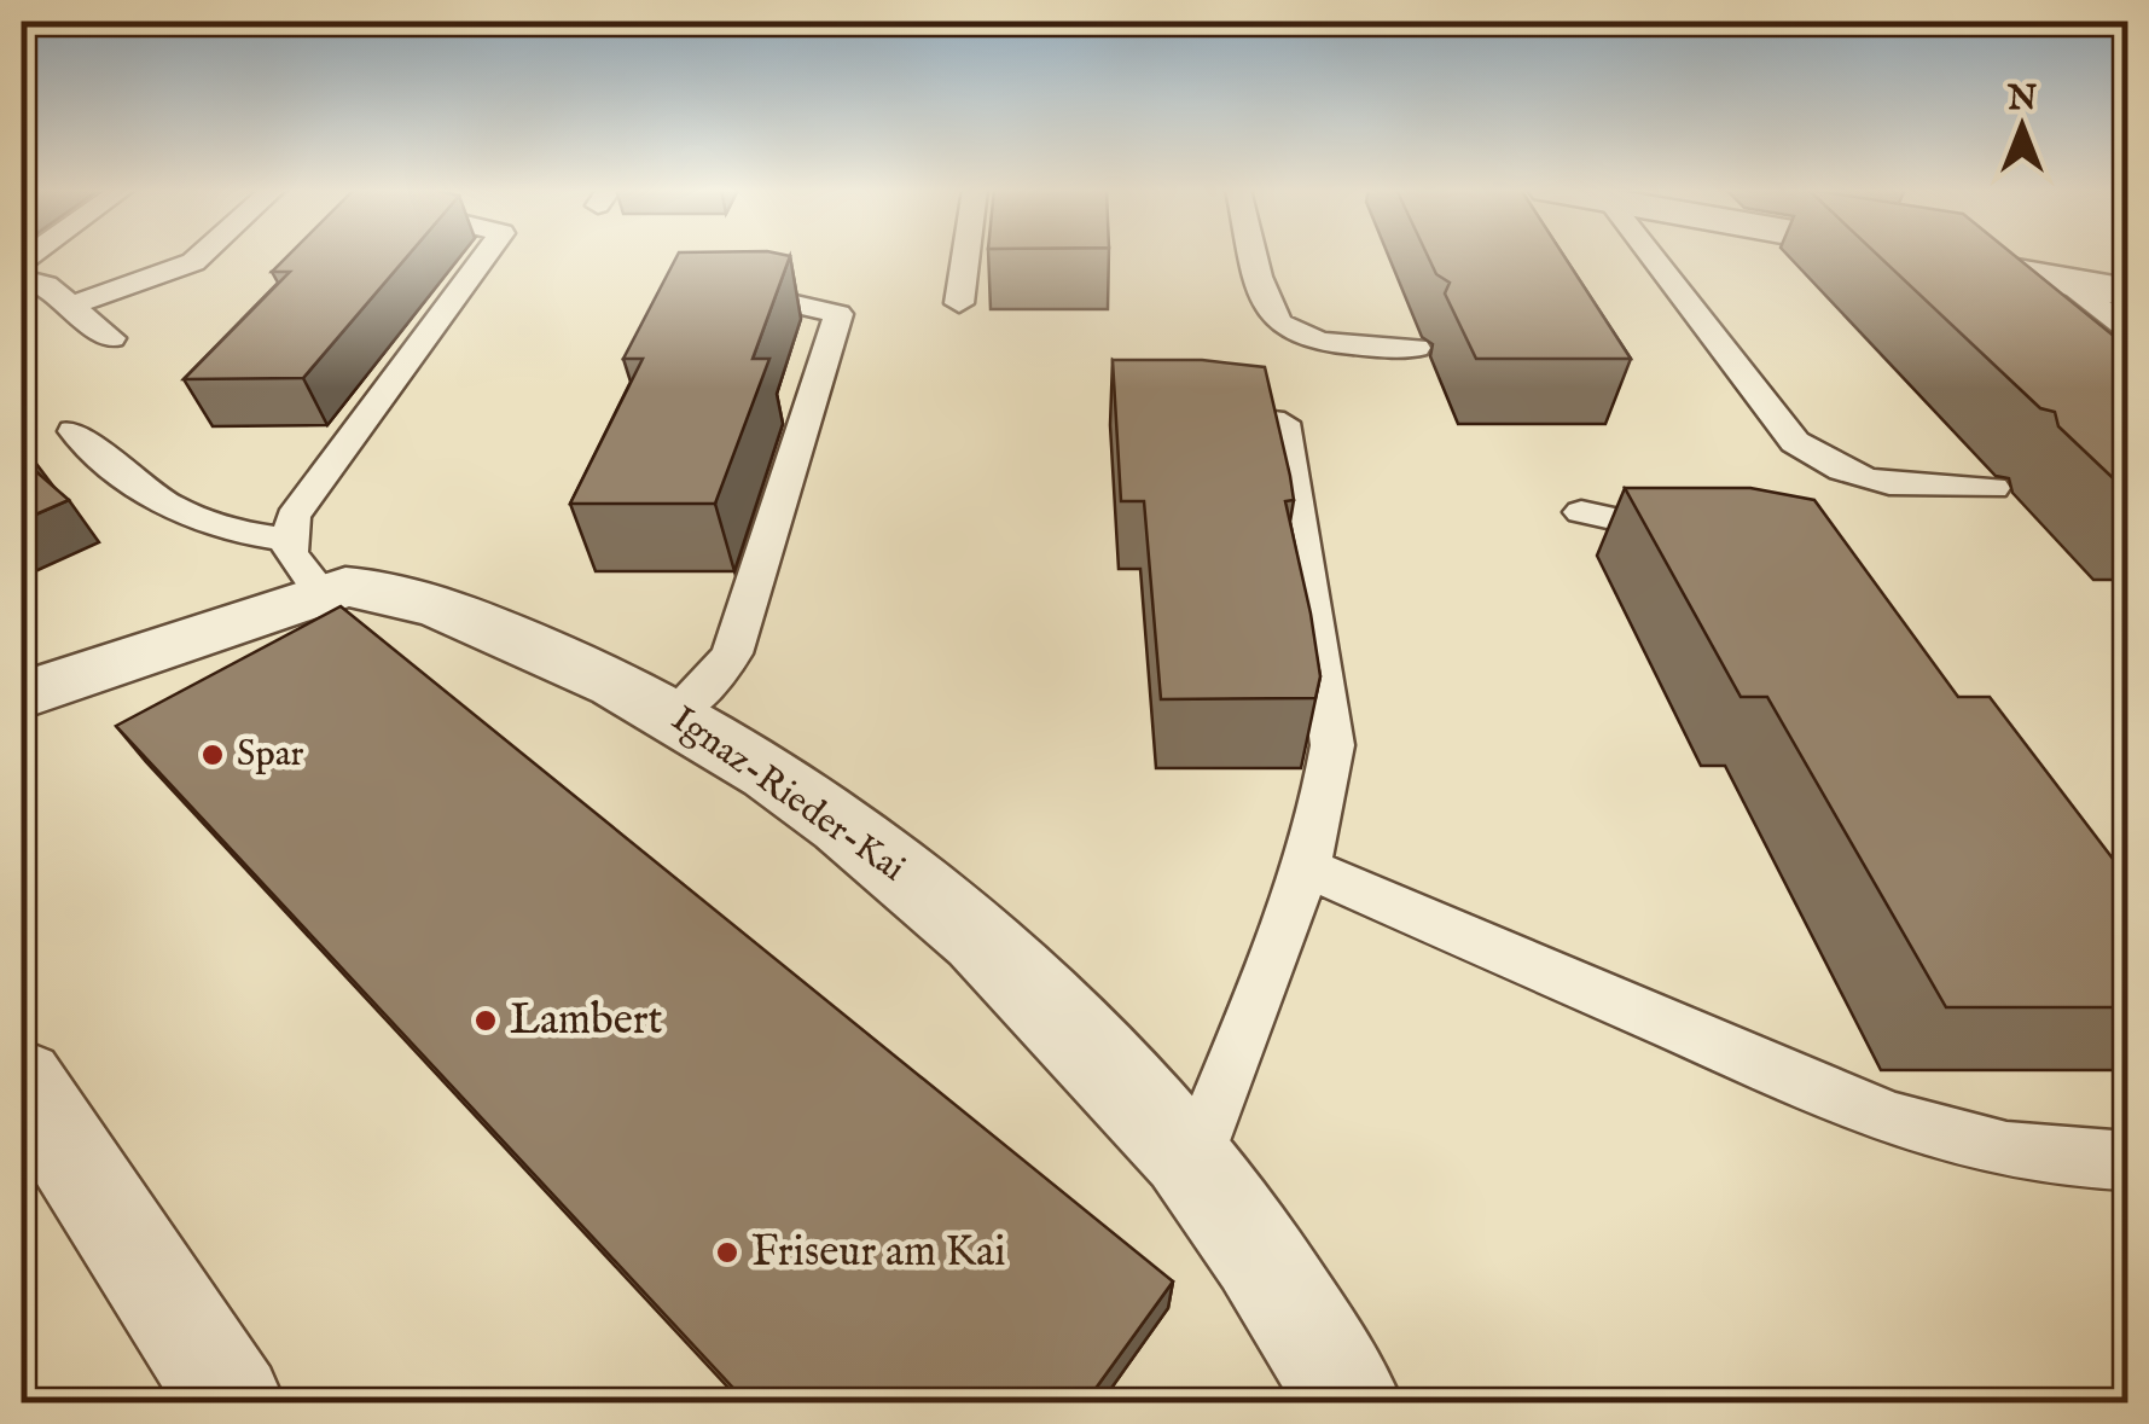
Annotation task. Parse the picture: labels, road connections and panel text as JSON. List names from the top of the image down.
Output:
{
  "streets": {
    "street": ["Ignaz-Rieder-Kai"]
  },
  "places": ["Spar", "Lambert", "Friseur am Kai"],
  "north": "top"
}
